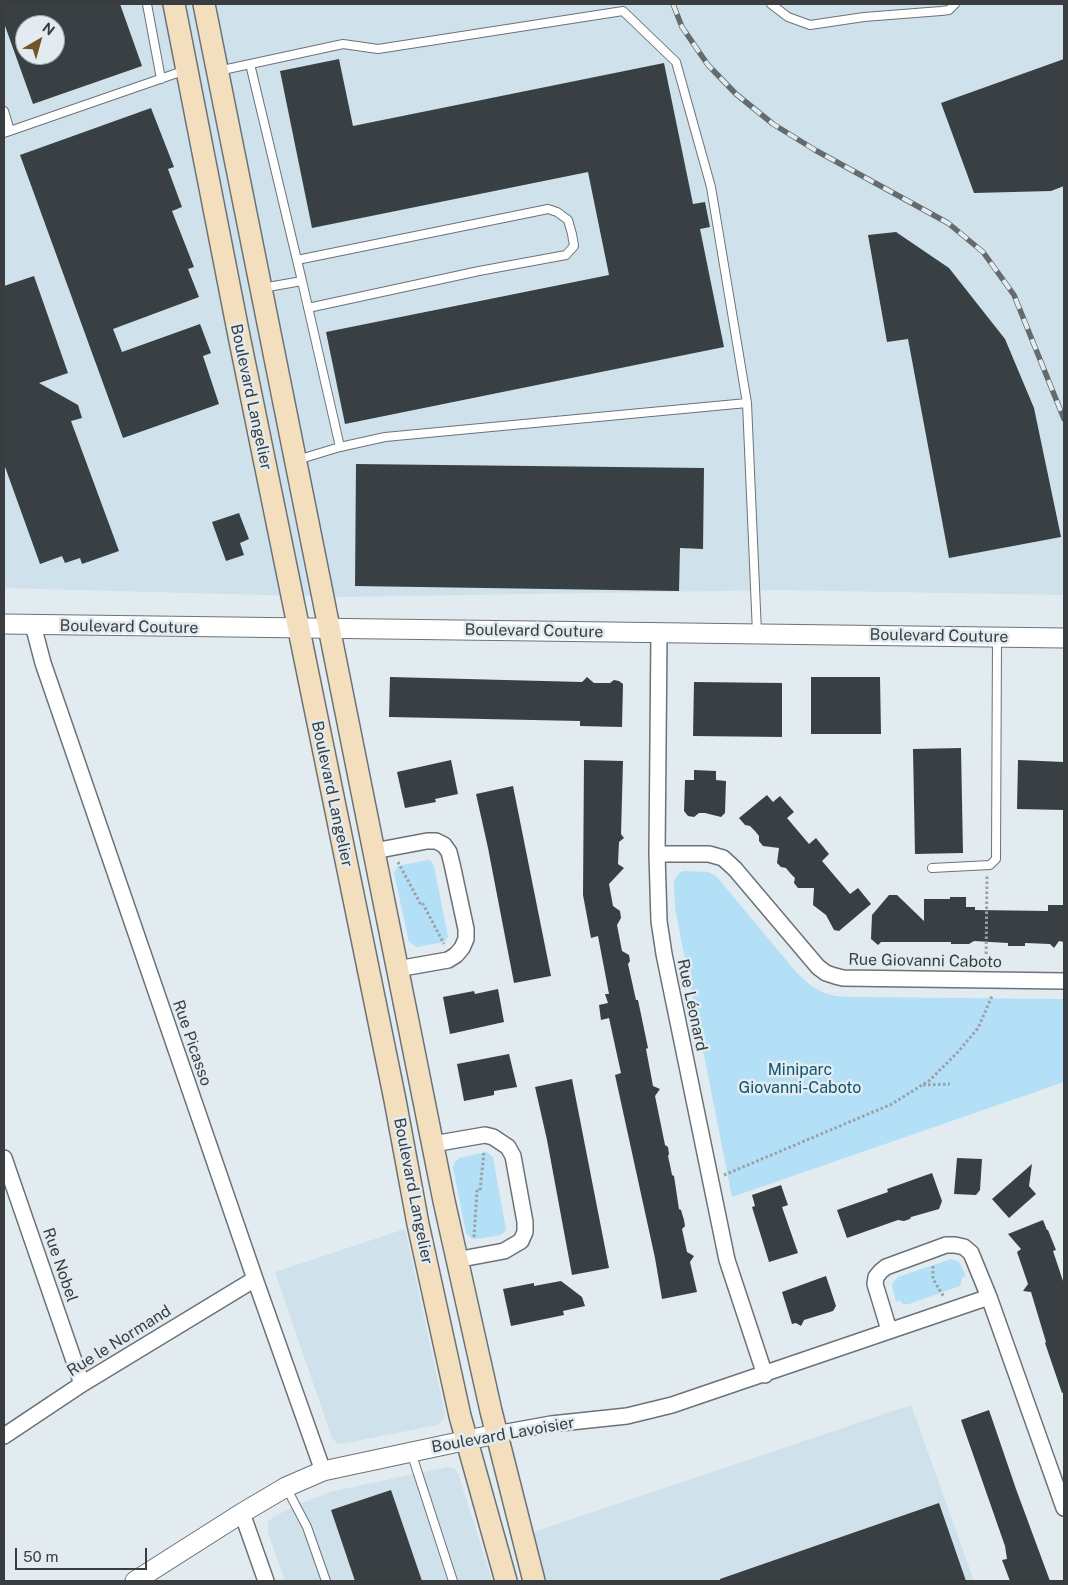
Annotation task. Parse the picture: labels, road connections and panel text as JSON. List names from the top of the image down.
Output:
{
  "streets": {
    "main road": ["Boulevard Langelier"],
    "street": [
      "Boulevard Couture",
      "Rue Giovanni Caboto",
      "Rue Léonard",
      "Rue Picasso",
      "Rue Nobel",
      "Rue le Normand",
      "Boulevard Lavoisier"
    ]
  },
  "crossings": [
    ["Boulevard Langelier", "Boulevard Couture"],
    ["Boulevard Langelier", "Boulevard Lavoisier"],
    ["Boulevard Couture", "Rue Léonard"],
    ["Boulevard Couture", "Rue Picasso"],
    ["Rue Giovanni Caboto", "Rue Léonard"],
    ["Rue Léonard", "Boulevard Lavoisier"],
    ["Rue Picasso", "Rue le Normand"],
    ["Rue Picasso", "Boulevard Lavoisier"],
    ["Rue Nobel", "Rue le Normand"]
  ],
  "parks": ["Miniparc Giovanni-Caboto"],
  "scale_bar": "50 m",
  "north": "top right"
}
